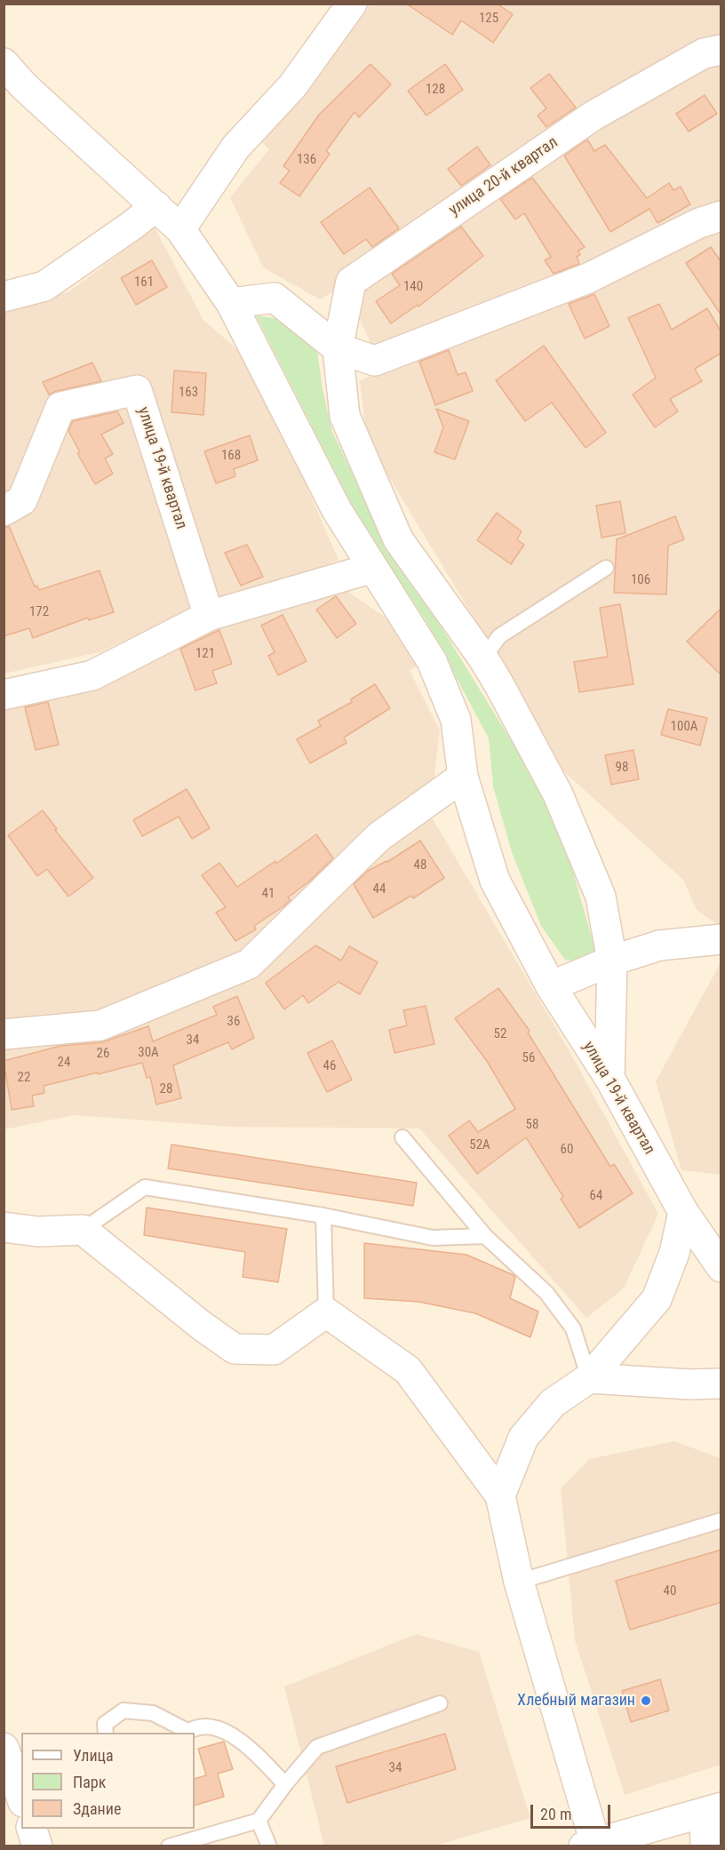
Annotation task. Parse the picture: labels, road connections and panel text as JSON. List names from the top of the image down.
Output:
{
  "streets": {
    "street": ["улица 20-й квартал", "улица 19-й квартал"]
  },
  "crossings": [
    ["улица 20-й квартал", "улица 19-й квартал"]
  ],
  "places": ["Хлебный магазин"],
  "house_numbers": [
    "125",
    "128",
    "136",
    "161",
    "140",
    "163",
    "168",
    "106",
    "172",
    "121",
    "100А",
    "98",
    "48",
    "44",
    "41",
    "36",
    "52",
    "34",
    "30А",
    "26",
    "56",
    "24",
    "46",
    "22",
    "28",
    "58",
    "52А",
    "60",
    "64",
    "40",
    "34"
  ],
  "legend": ["Улица", "Парк", "Здание"],
  "scale_bar": "20 m"
}
